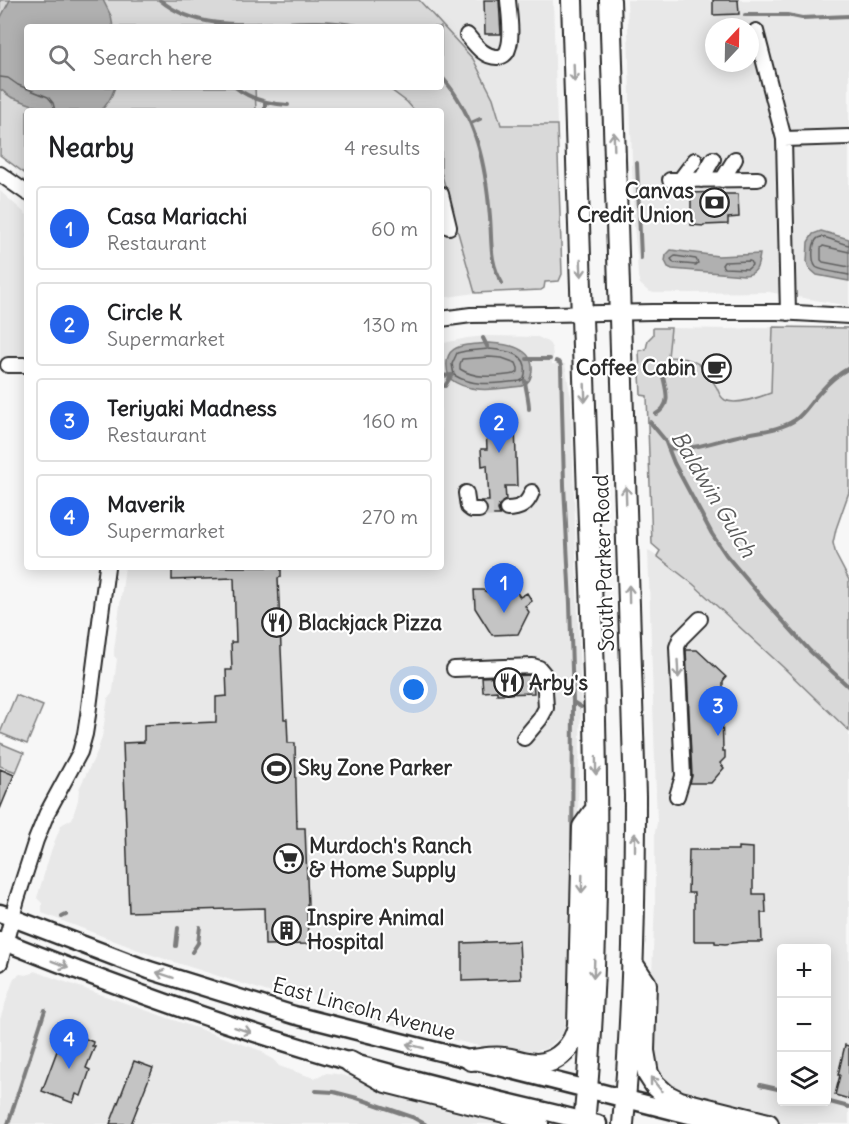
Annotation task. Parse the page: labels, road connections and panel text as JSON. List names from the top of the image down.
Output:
{
  "streets": {
    "highway": ["South Parker Road"],
    "main road": ["East Lincoln Avenue"]
  },
  "crossings": [
    ["South Parker Road", "East Lincoln Avenue"]
  ],
  "water": ["Baldwin Gulch"],
  "places": {
    "bank": ["Canvas Credit Union"],
    "cafe": ["Coffee Cabin"],
    "restaurant": ["Blackjack Pizza", "Arby's"],
    "sports": ["Sky Zone Parker"],
    "supermarket": ["Murdoch's Ranch & Home Supply"],
    "building": ["Inspire Animal Hospital"]
  },
  "north": "top",
  "page": {
    "search": "Search here",
    "heading": ["Nearby", "4 results"],
    "list": [
      {
        "mark": "1",
        "name": "Casa Mariachi",
        "note": "Restaurant",
        "value": "60 m"
      },
      {
        "mark": "2",
        "name": "Circle K",
        "note": "Supermarket",
        "value": "130 m"
      },
      {
        "mark": "3",
        "name": "Teriyaki Madness",
        "note": "Restaurant",
        "value": "160 m"
      },
      {
        "mark": "4",
        "name": "Maverik",
        "note": "Supermarket",
        "value": "270 m"
      }
    ],
    "pins": [
      "2",
      "1",
      "3",
      "4"
    ],
    "map_buttons": ["+", "−"]
  }
}
